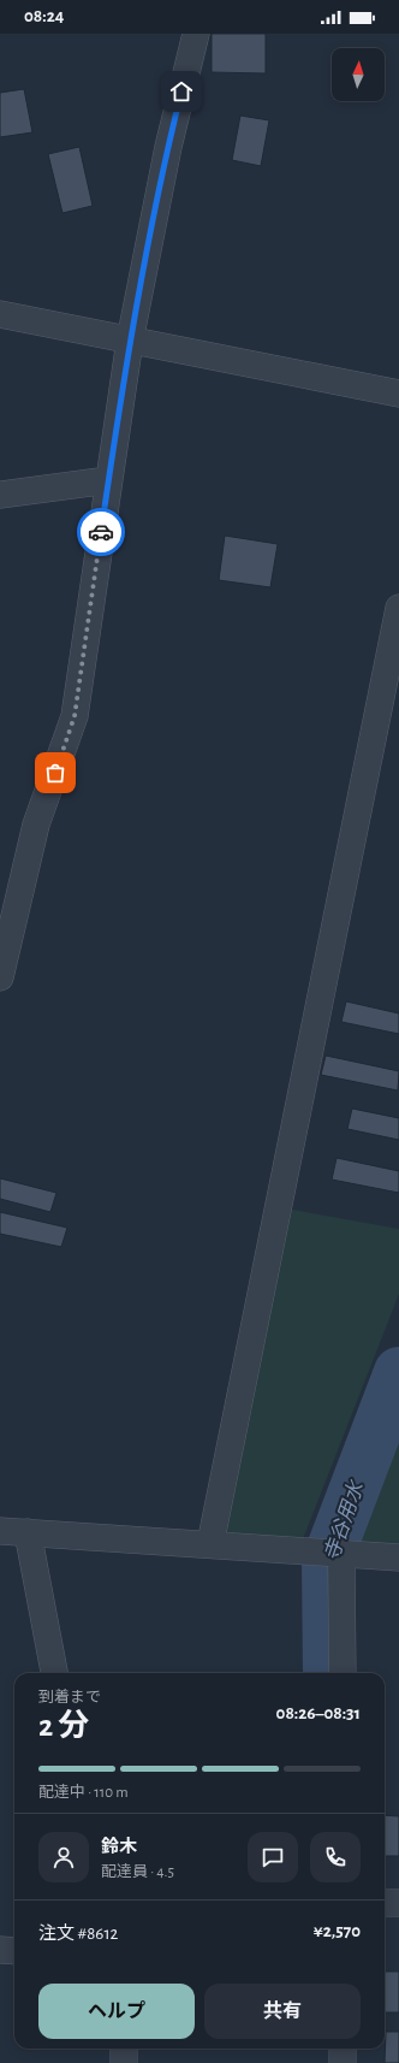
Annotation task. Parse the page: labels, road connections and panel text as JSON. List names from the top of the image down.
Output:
{
  "water": ["寺谷用水"],
  "north": "top",
  "page": {
    "status": "08:24",
    "heading": ["2 分", "到着まで", "08:26–08:31"],
    "panel": [
      "鈴木",
      "配達員 · 4.5",
      "注文 #8612",
      "¥2,570"
    ],
    "bar": "配達中 · 110 m",
    "buttons": ["ヘルプ", "共有"]
  }
}
